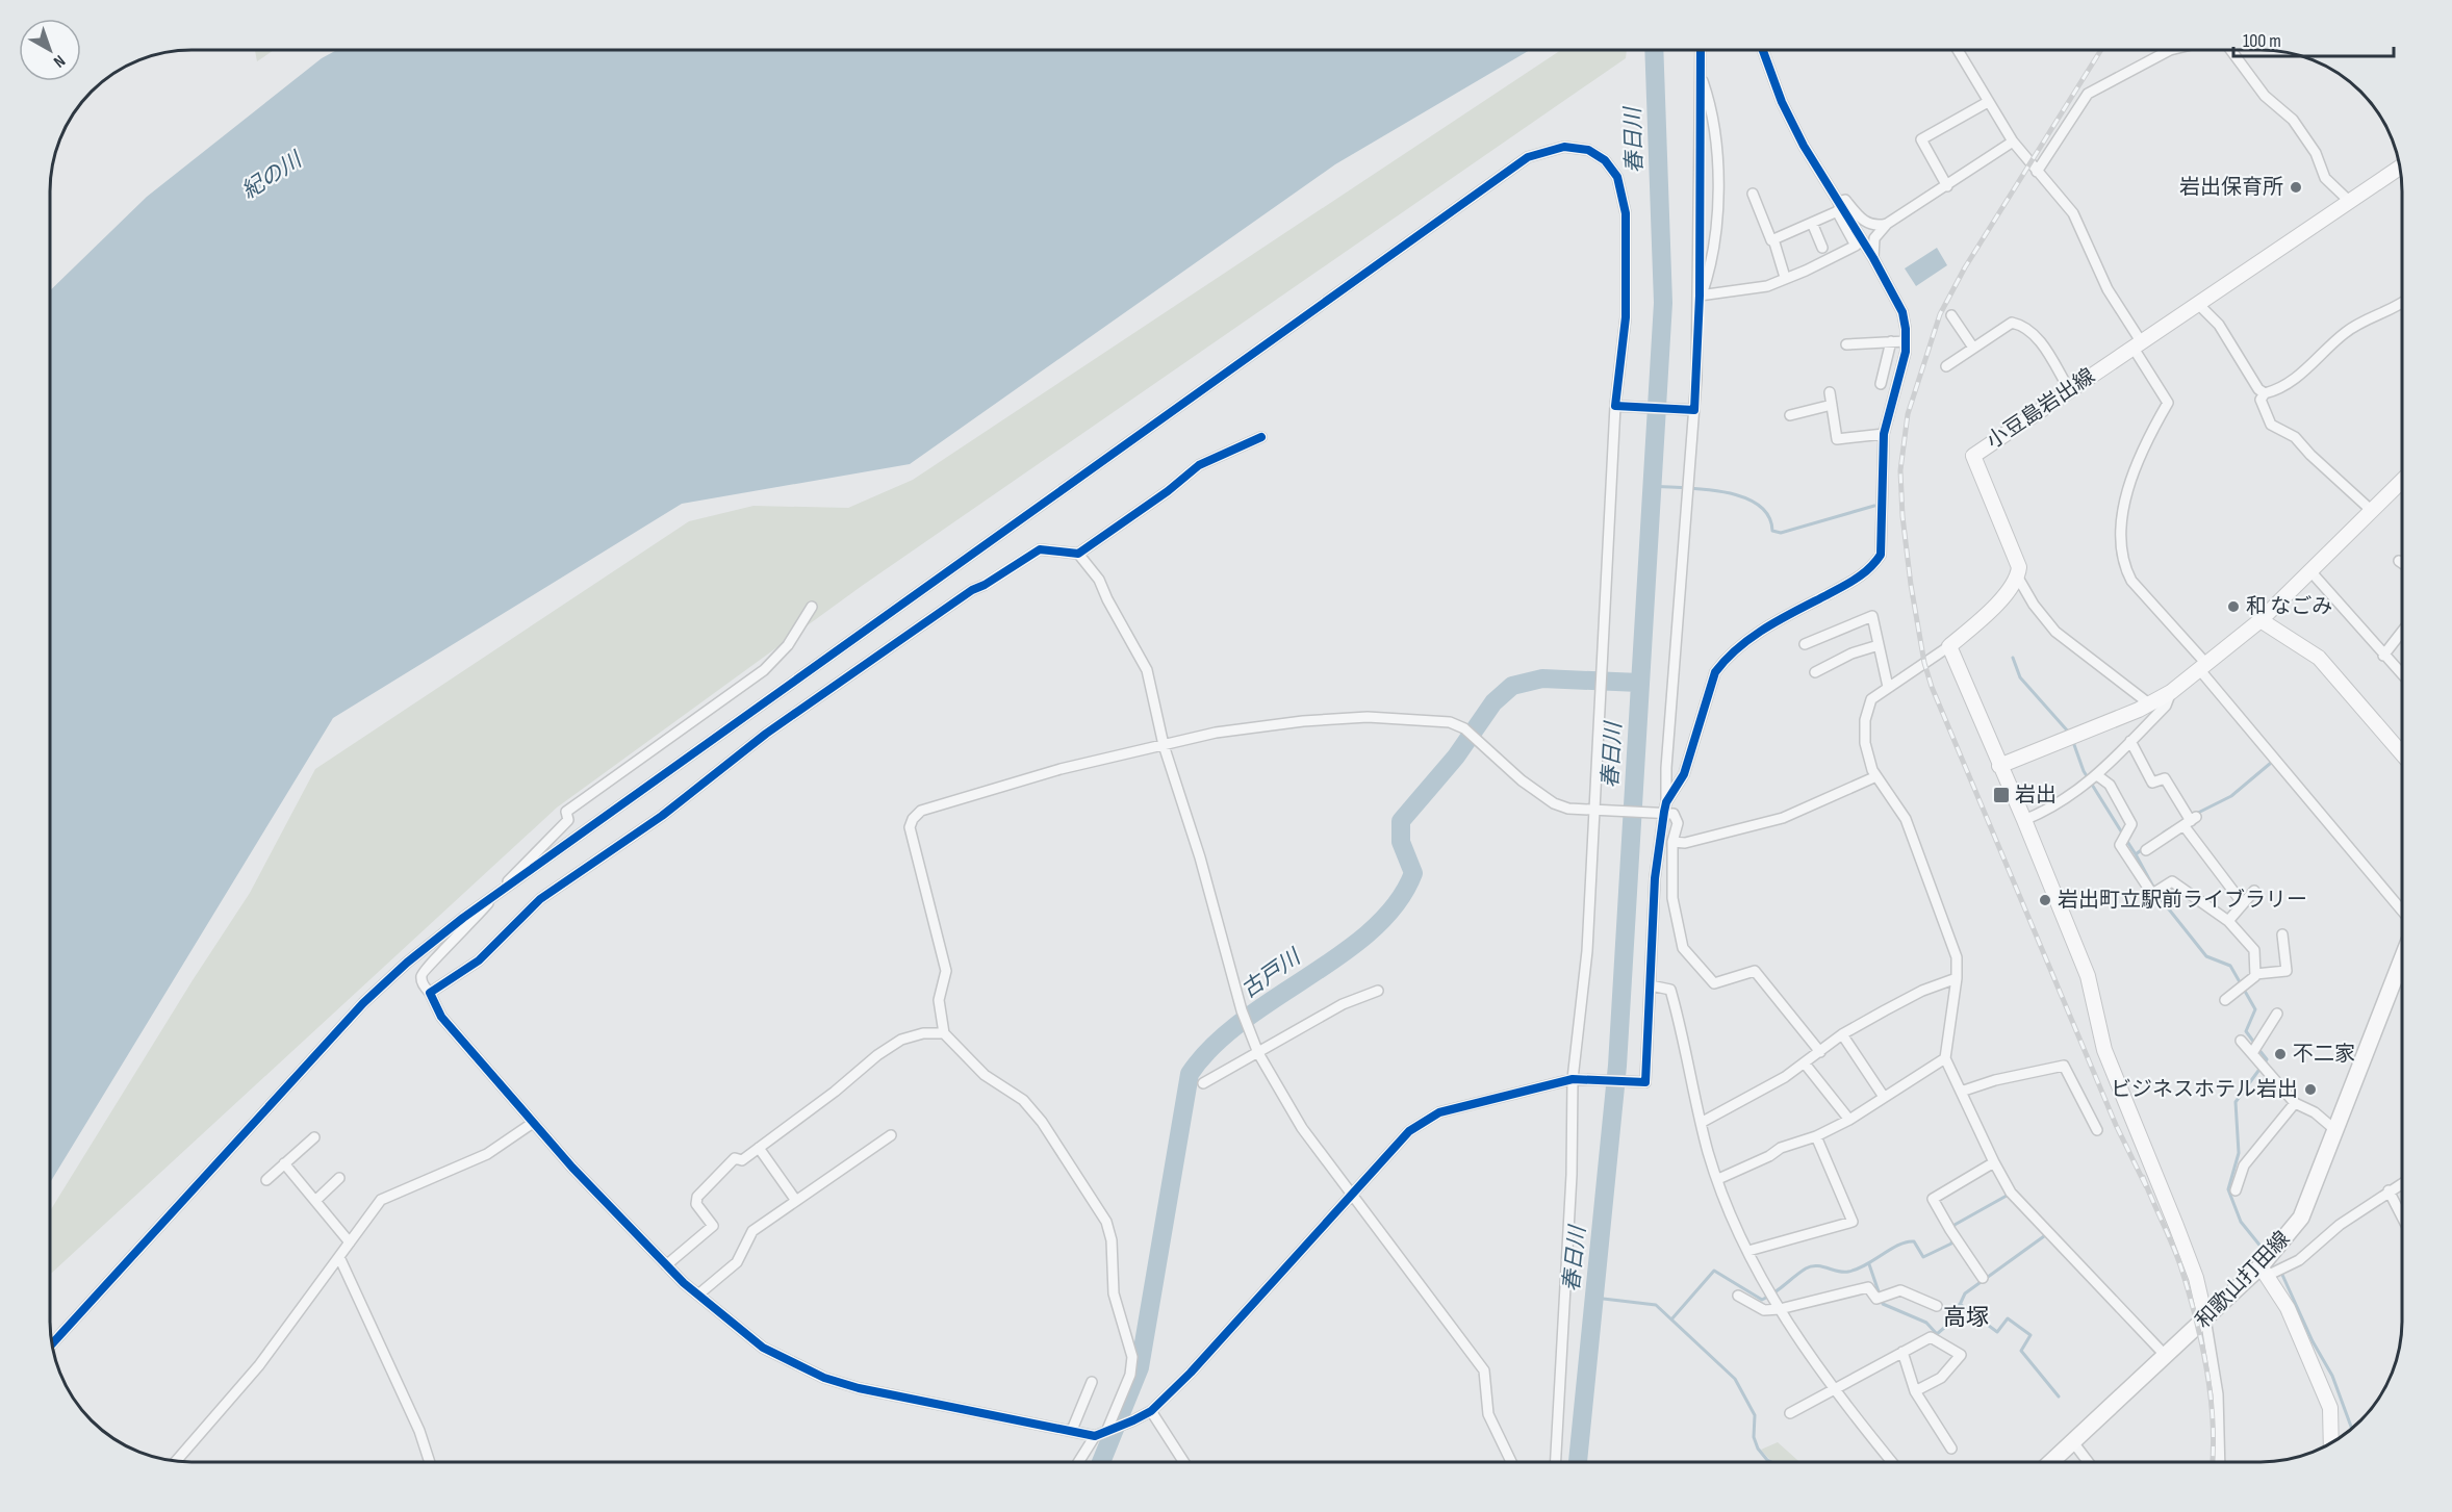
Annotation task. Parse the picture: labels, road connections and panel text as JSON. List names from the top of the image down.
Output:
{
  "streets": {
    "main road": ["小豆島岩出線", "和歌山打田線"]
  },
  "districts": ["高塚"],
  "water": ["春日川", "紀の川", "古戸川"],
  "places": {
    "other": [
      "岩出保育所",
      "和 なごみ",
      "岩出町立駅前ライブラリー",
      "不二家",
      "ビジネスホテル岩出"
    ],
    "transit": ["岩出"]
  },
  "scale_bar": "100 m",
  "north": "bottom right"
}
